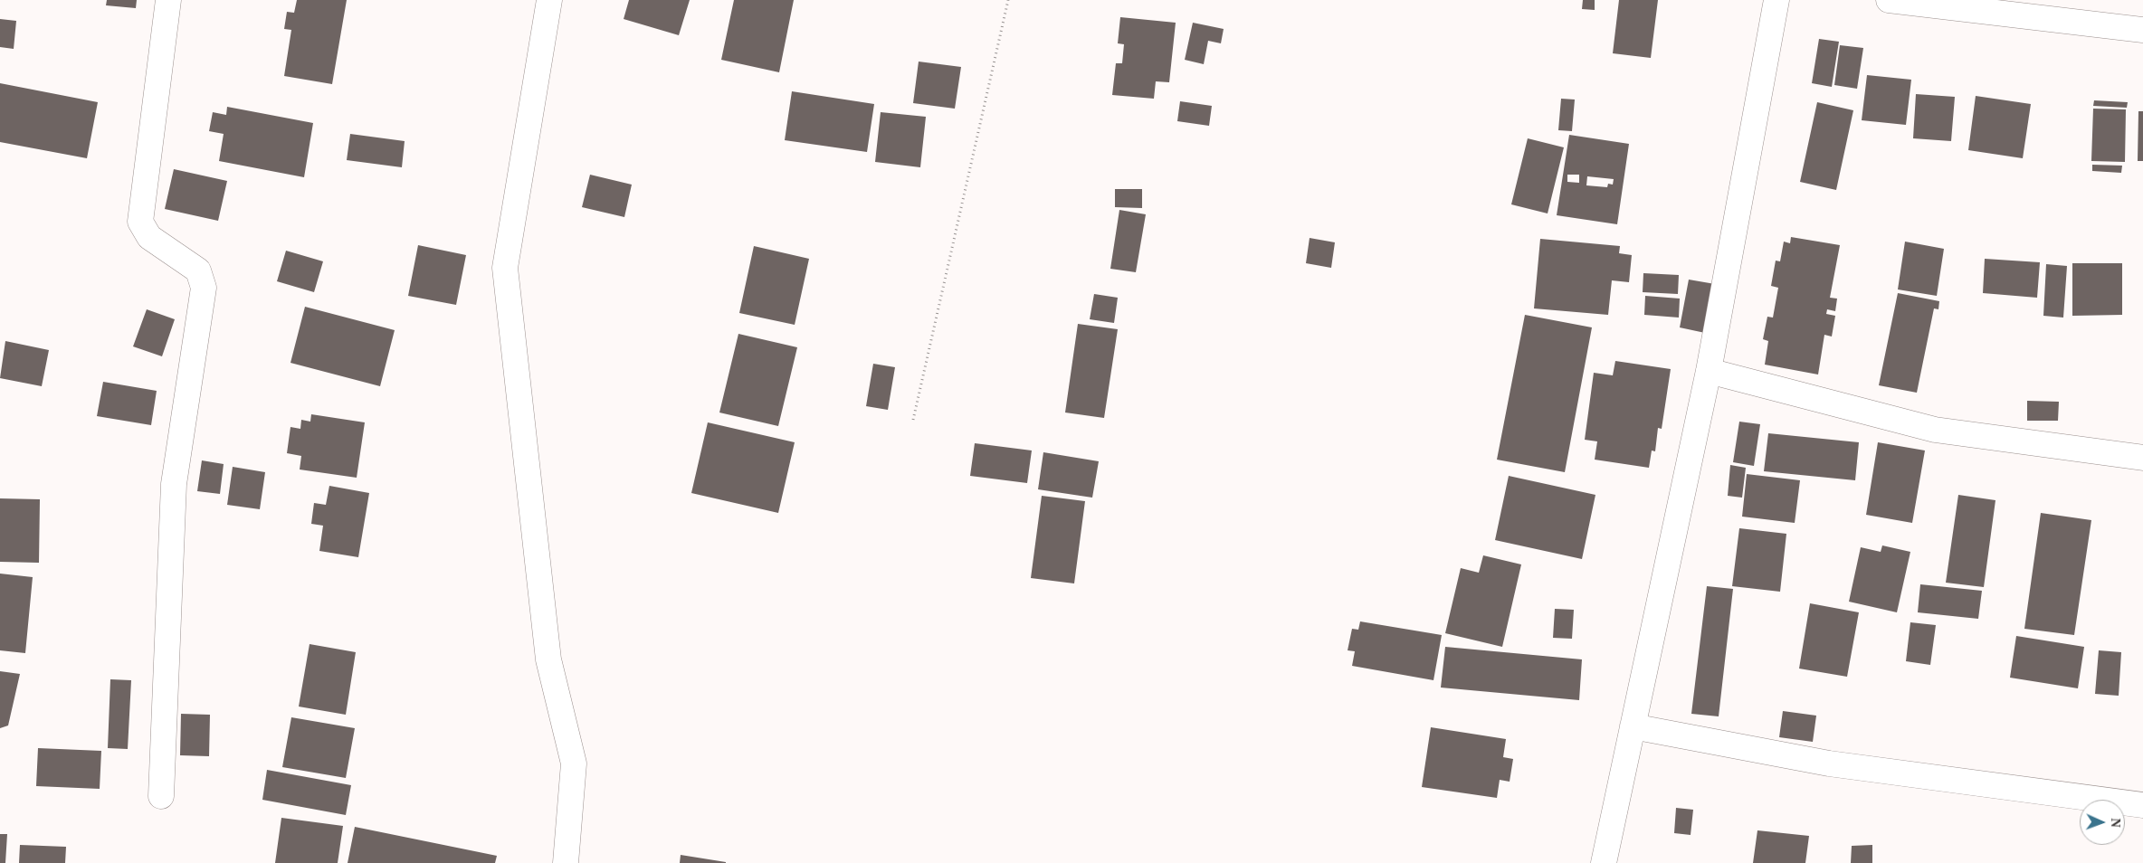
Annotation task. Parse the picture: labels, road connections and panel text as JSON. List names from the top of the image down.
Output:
{
  "north": "right"
}
